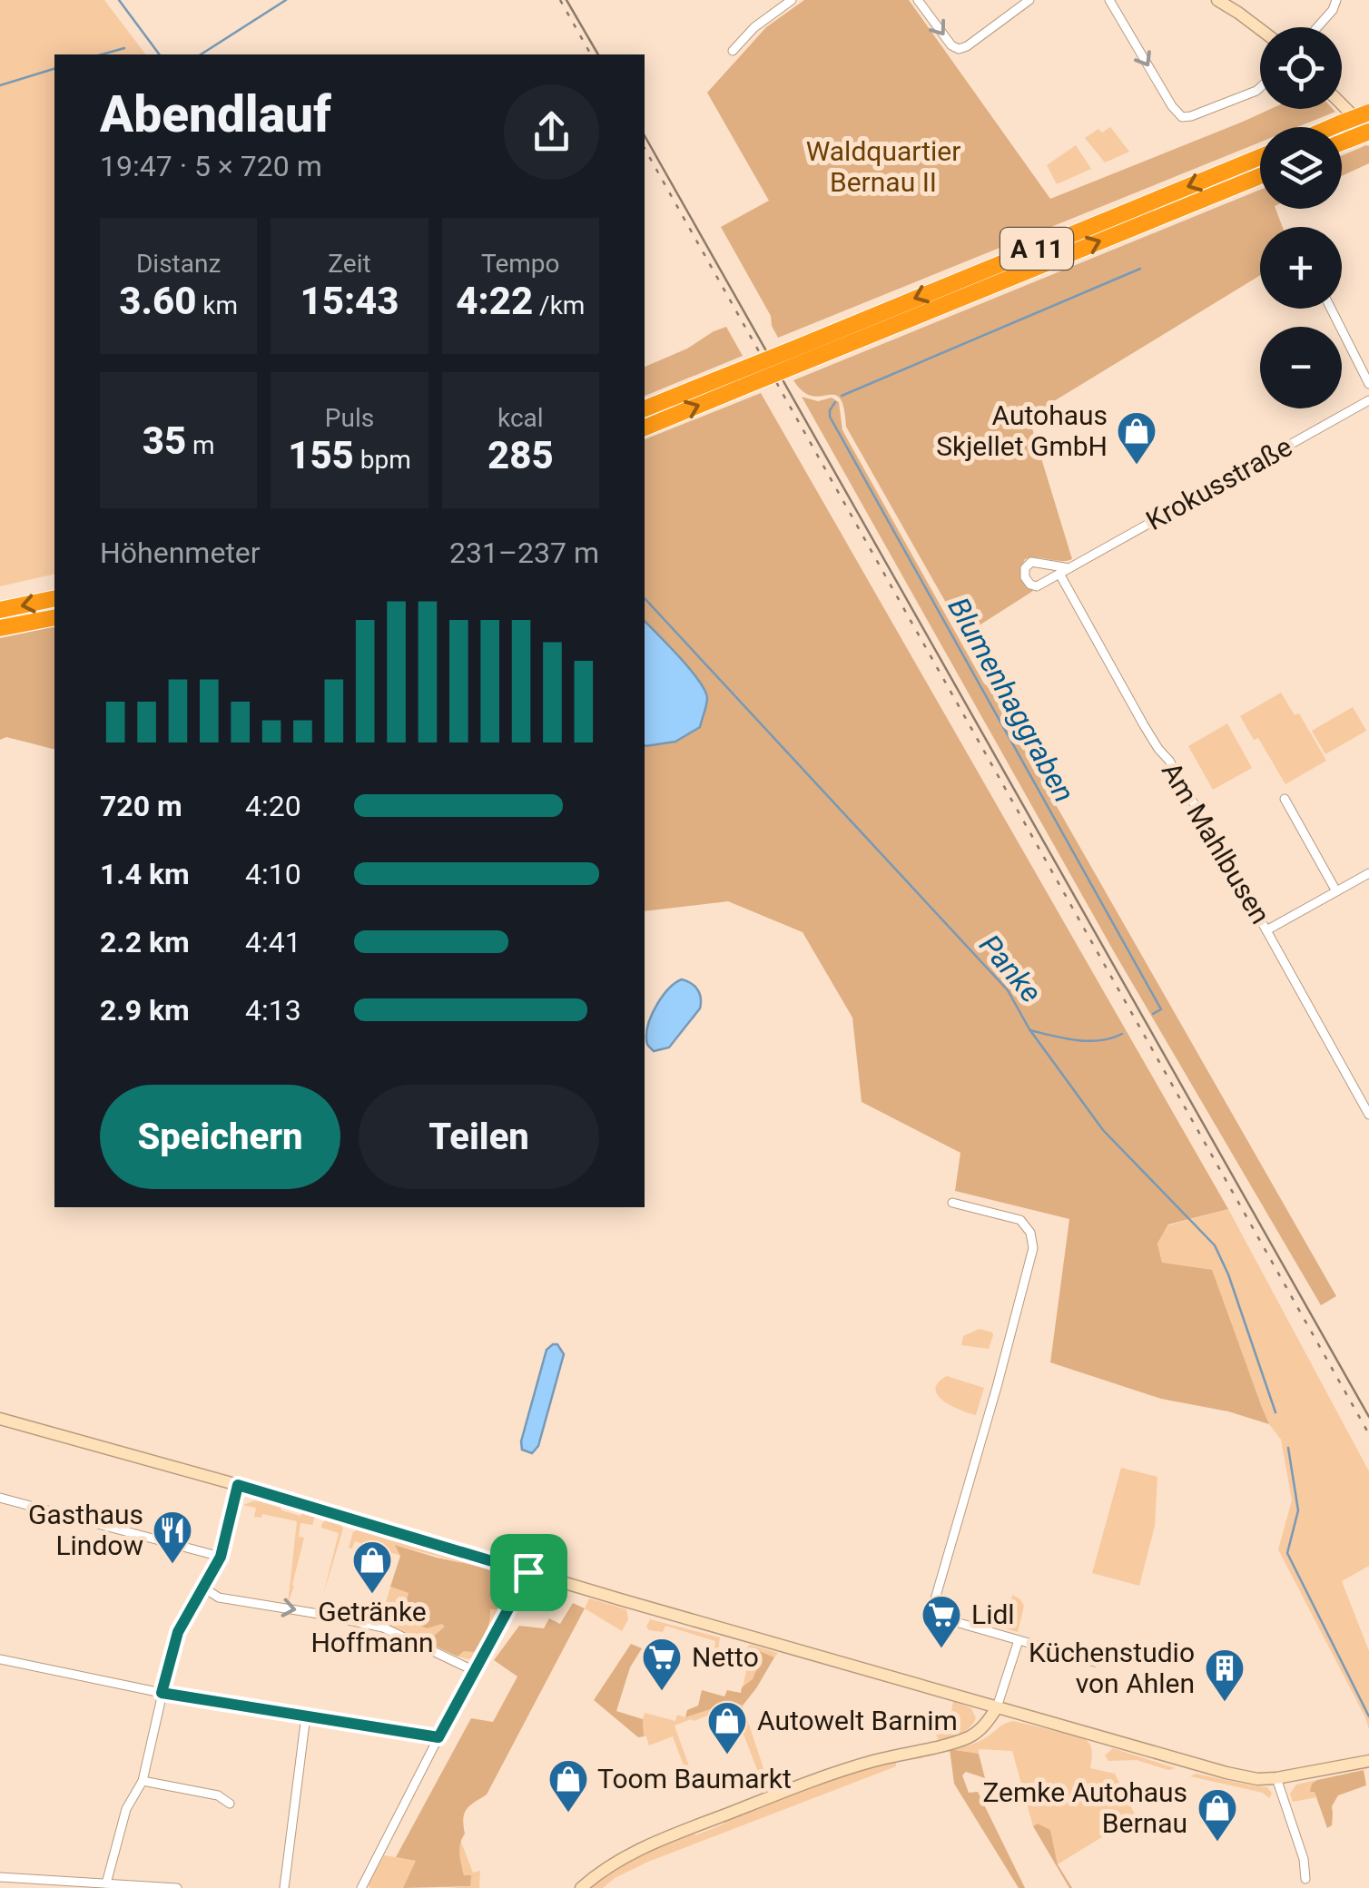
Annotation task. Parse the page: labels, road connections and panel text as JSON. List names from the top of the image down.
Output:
{
  "streets": {
    "highway": ["A 11"],
    "street": ["Krokusstraße", "Am Mahlbusen"]
  },
  "crossings": [
    ["Krokusstraße", "Am Mahlbusen"]
  ],
  "water": ["Blumenhaggraben", "Panke"],
  "parks": ["Waldquartier Bernau II"],
  "places": {
    "shop": [
      "Autohaus Skjellet GmbH",
      "Getränke Hoffmann",
      "Autowelt Barnim",
      "Toom Baumarkt",
      "Zemke Autohaus Bernau"
    ],
    "restaurant": ["Gasthaus Lindow"],
    "supermarket": ["Lidl", "Netto"],
    "building": ["Küchenstudio von Ahlen"]
  },
  "page": {
    "map_buttons": ["+", "−"],
    "heading": ["Abendlauf", "19:47 · 5 × 720 m"],
    "stats": [
      ["Distanz", "3.60 km"],
      ["Zeit", "15:43"],
      ["Tempo", "4:22 /km"],
      ["35 m"],
      ["Puls", "155 bpm"],
      ["kcal", "285"]
    ],
    "chart": ["Höhenmeter", "231–237 m"],
    "list": [
      {
        "name": "720 m",
        "note": "4:20"
      },
      {
        "name": "1.4 km",
        "note": "4:10"
      },
      {
        "name": "2.2 km",
        "note": "4:41"
      },
      {
        "name": "2.9 km",
        "note": "4:13"
      }
    ],
    "buttons": ["Speichern", "Teilen"]
  }
}
